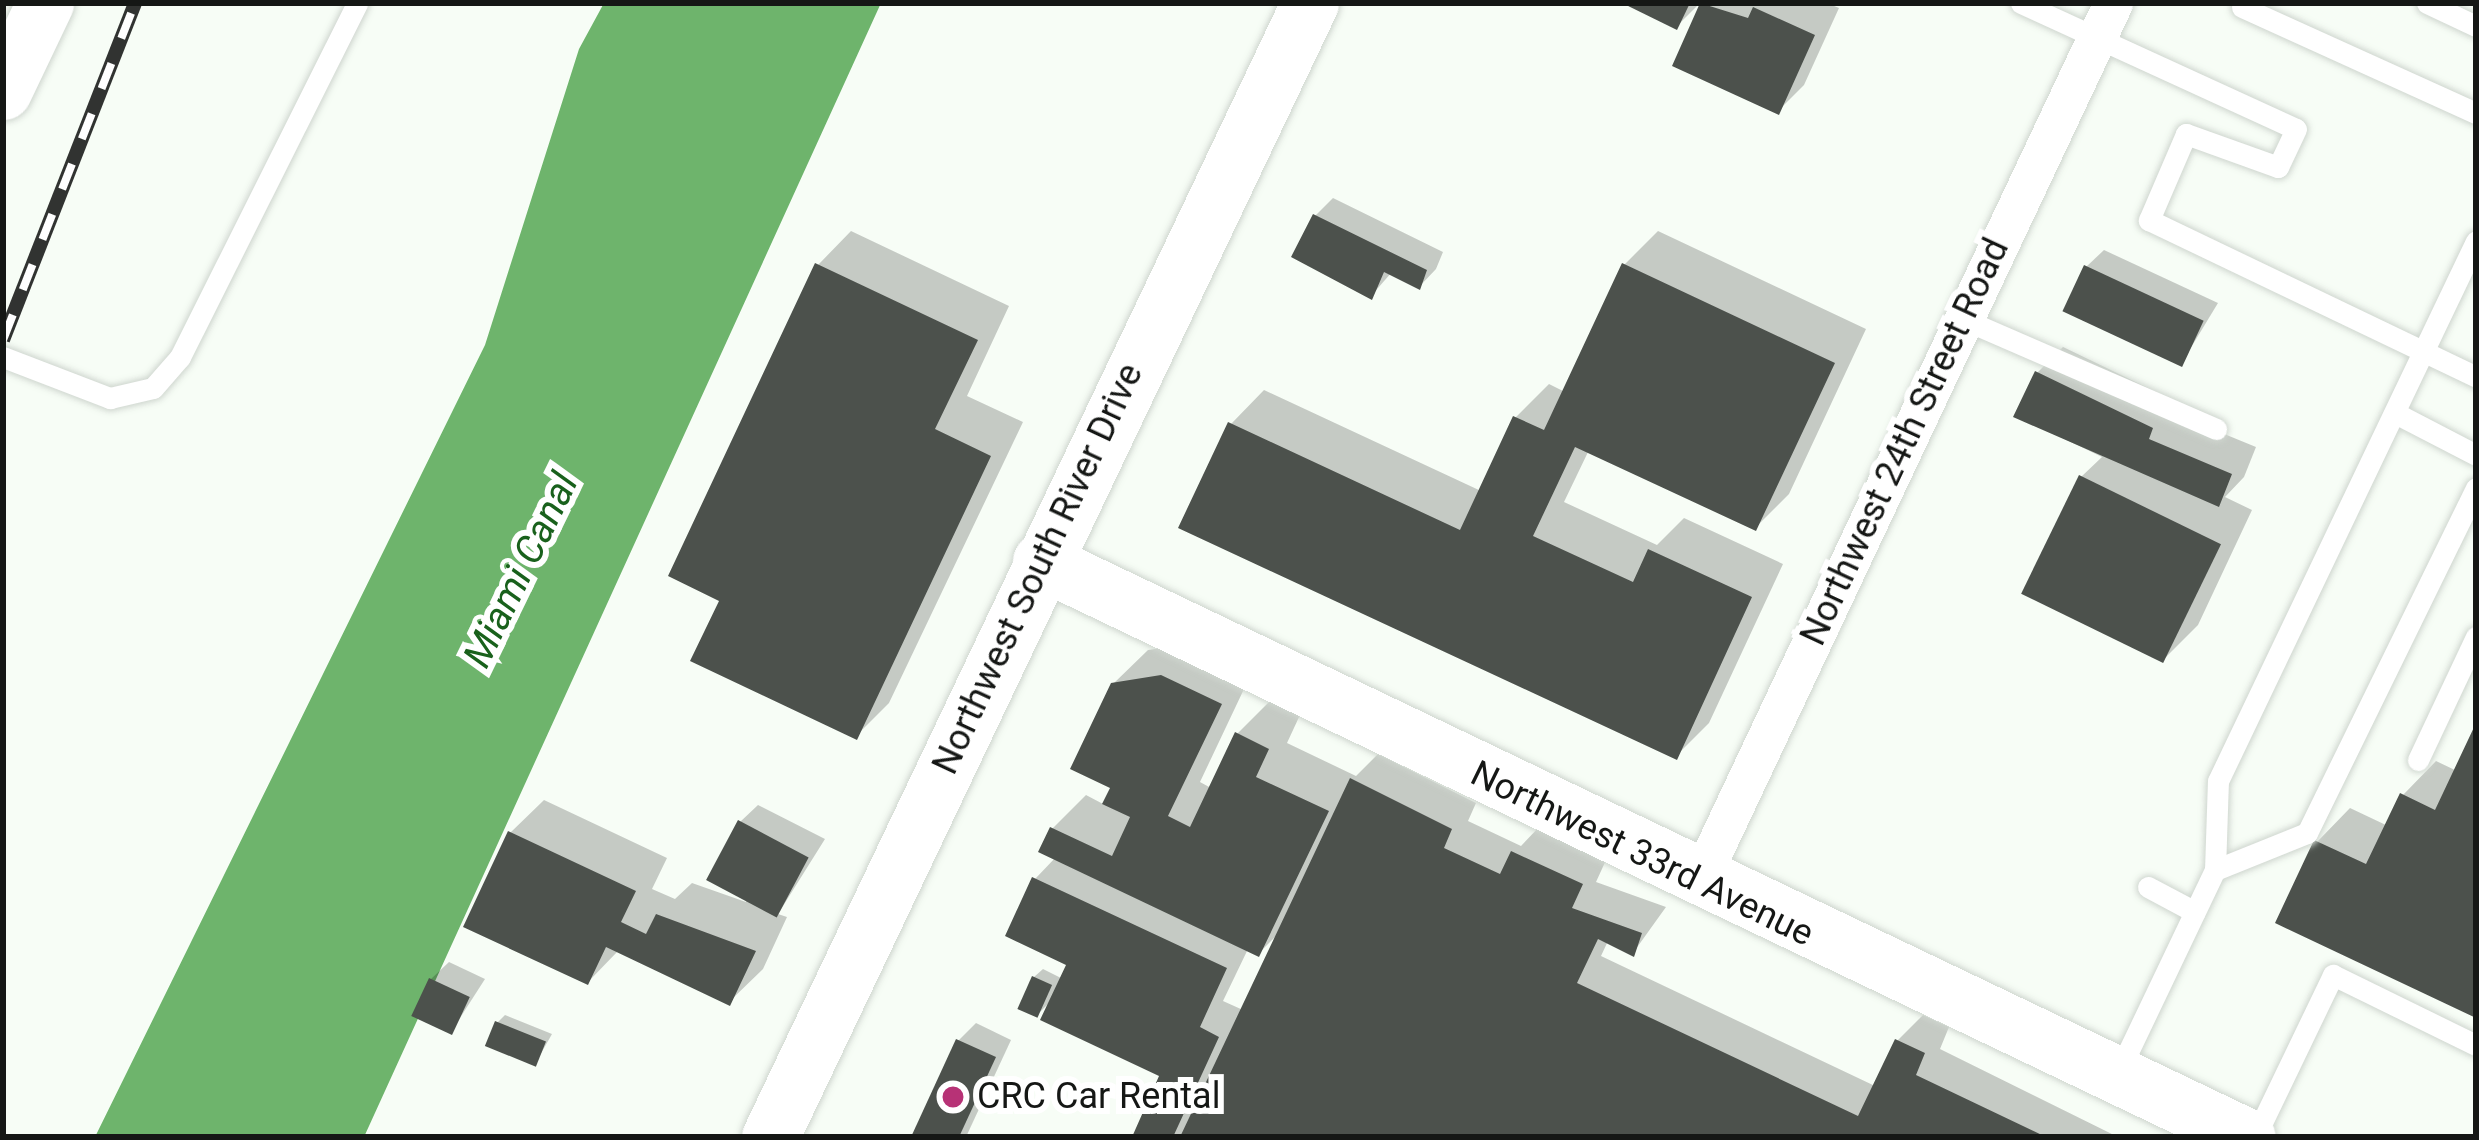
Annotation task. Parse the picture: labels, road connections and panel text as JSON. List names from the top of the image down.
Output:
{
  "streets": {
    "street": ["Northwest 24th Street Road", "Northwest South River Drive", "Northwest 33rd Avenue"]
  },
  "crossings": [
    ["Northwest 24th Street Road", "Northwest 33rd Avenue"],
    ["Northwest South River Drive", "Northwest 33rd Avenue"]
  ],
  "water": ["Miami Canal"],
  "places": ["CRC Car Rental"]
}
